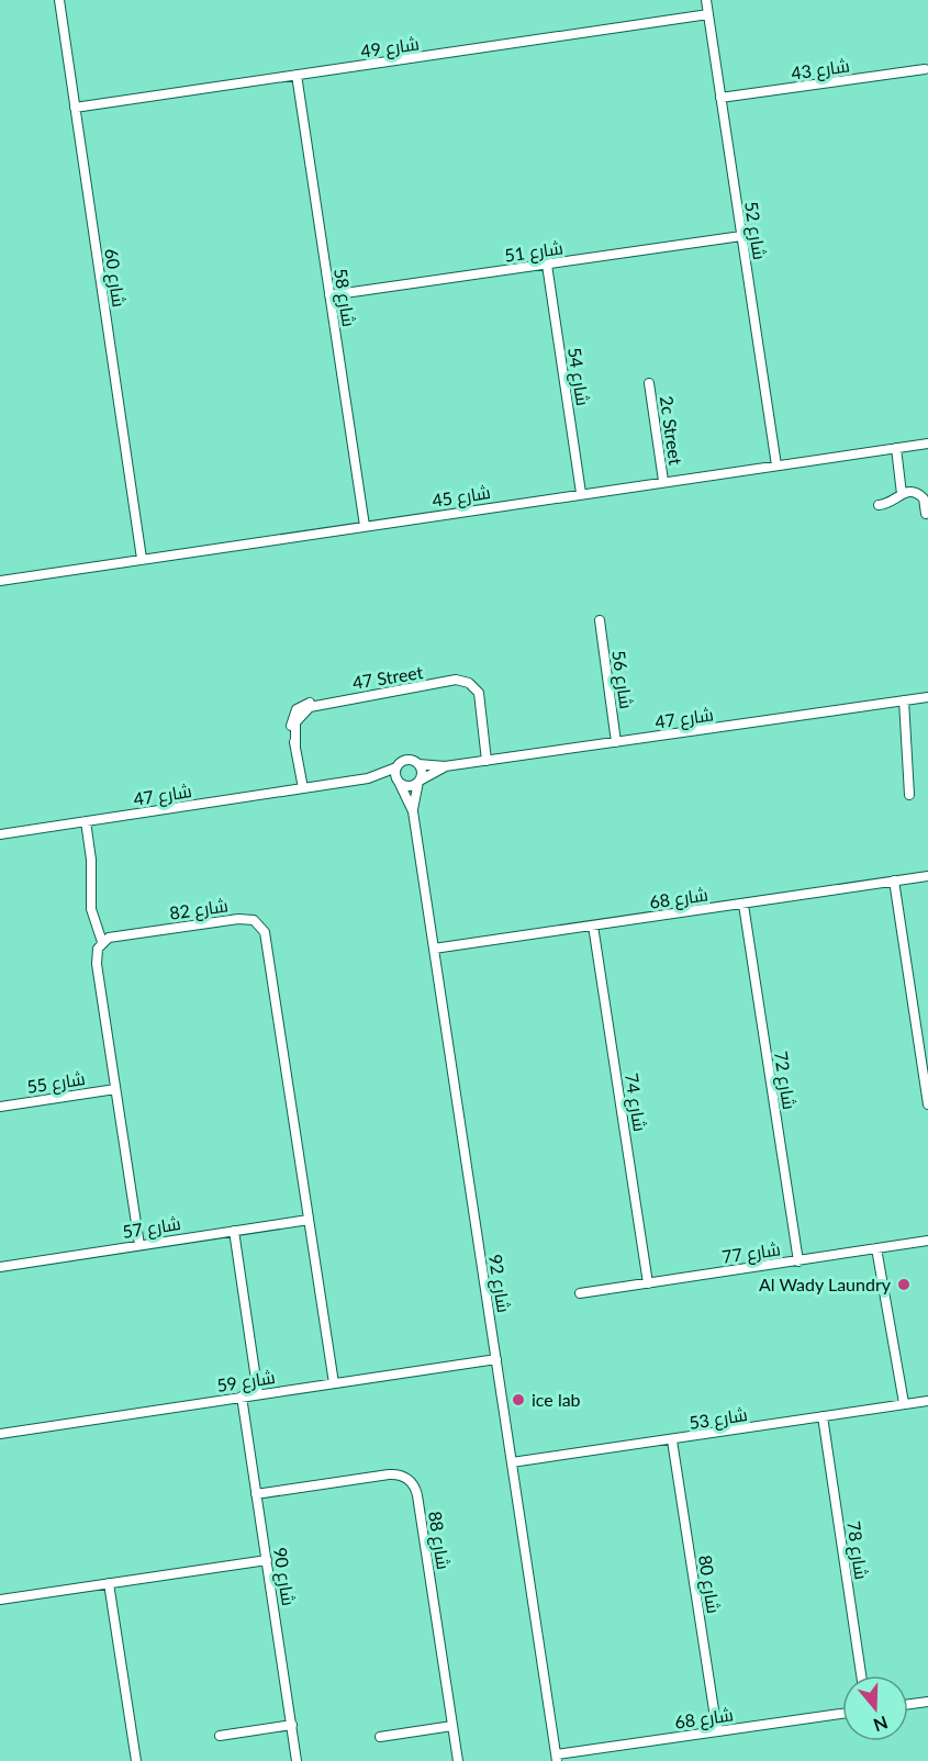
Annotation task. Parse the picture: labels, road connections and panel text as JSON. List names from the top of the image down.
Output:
{
  "streets": {
    "street": [
      "شارع 49",
      "شارع 43",
      "شارع 52",
      "شارع 51",
      "شارع 60",
      "شارع 58",
      "شارع 54",
      "2c Street",
      "شارع 45",
      "47 Street",
      "شارع 56",
      "شارع 47",
      "شارع 68",
      "شارع 82",
      "شارع 72",
      "شارع 55",
      "شارع 74",
      "شارع 57",
      "شارع 77",
      "شارع 92",
      "شارع 59",
      "شارع 53",
      "شارع 88",
      "شارع 78",
      "شارع 90",
      "شارع 80"
    ]
  },
  "crossings": [
    ["شارع 49", "شارع 52"],
    ["شارع 49", "شارع 60"],
    ["شارع 49", "شارع 58"],
    ["شارع 43", "شارع 52"],
    ["شارع 52", "شارع 51"],
    ["شارع 52", "شارع 45"],
    ["شارع 51", "شارع 58"],
    ["شارع 51", "شارع 54"],
    ["شارع 60", "شارع 45"],
    ["شارع 58", "شارع 45"],
    ["شارع 54", "شارع 45"],
    ["2c Street", "شارع 45"],
    ["47 Street", "شارع 47"],
    ["شارع 56", "شارع 47"],
    ["شارع 47", "شارع 92"],
    ["شارع 68", "شارع 72"],
    ["شارع 68", "شارع 74"],
    ["شارع 68", "شارع 92"],
    ["شارع 68", "شارع 80"],
    ["شارع 82", "شارع 57"],
    ["شارع 82", "شارع 59"],
    ["شارع 72", "شارع 77"],
    ["شارع 74", "شارع 77"],
    ["شارع 92", "شارع 59"],
    ["شارع 92", "شارع 53"],
    ["شارع 59", "شارع 90"],
    ["شارع 53", "شارع 78"],
    ["شارع 53", "شارع 80"],
    ["شارع 88", "شارع 90"]
  ],
  "places": ["Al Wady Laundry", "ice lab"],
  "north": "bottom"
}
